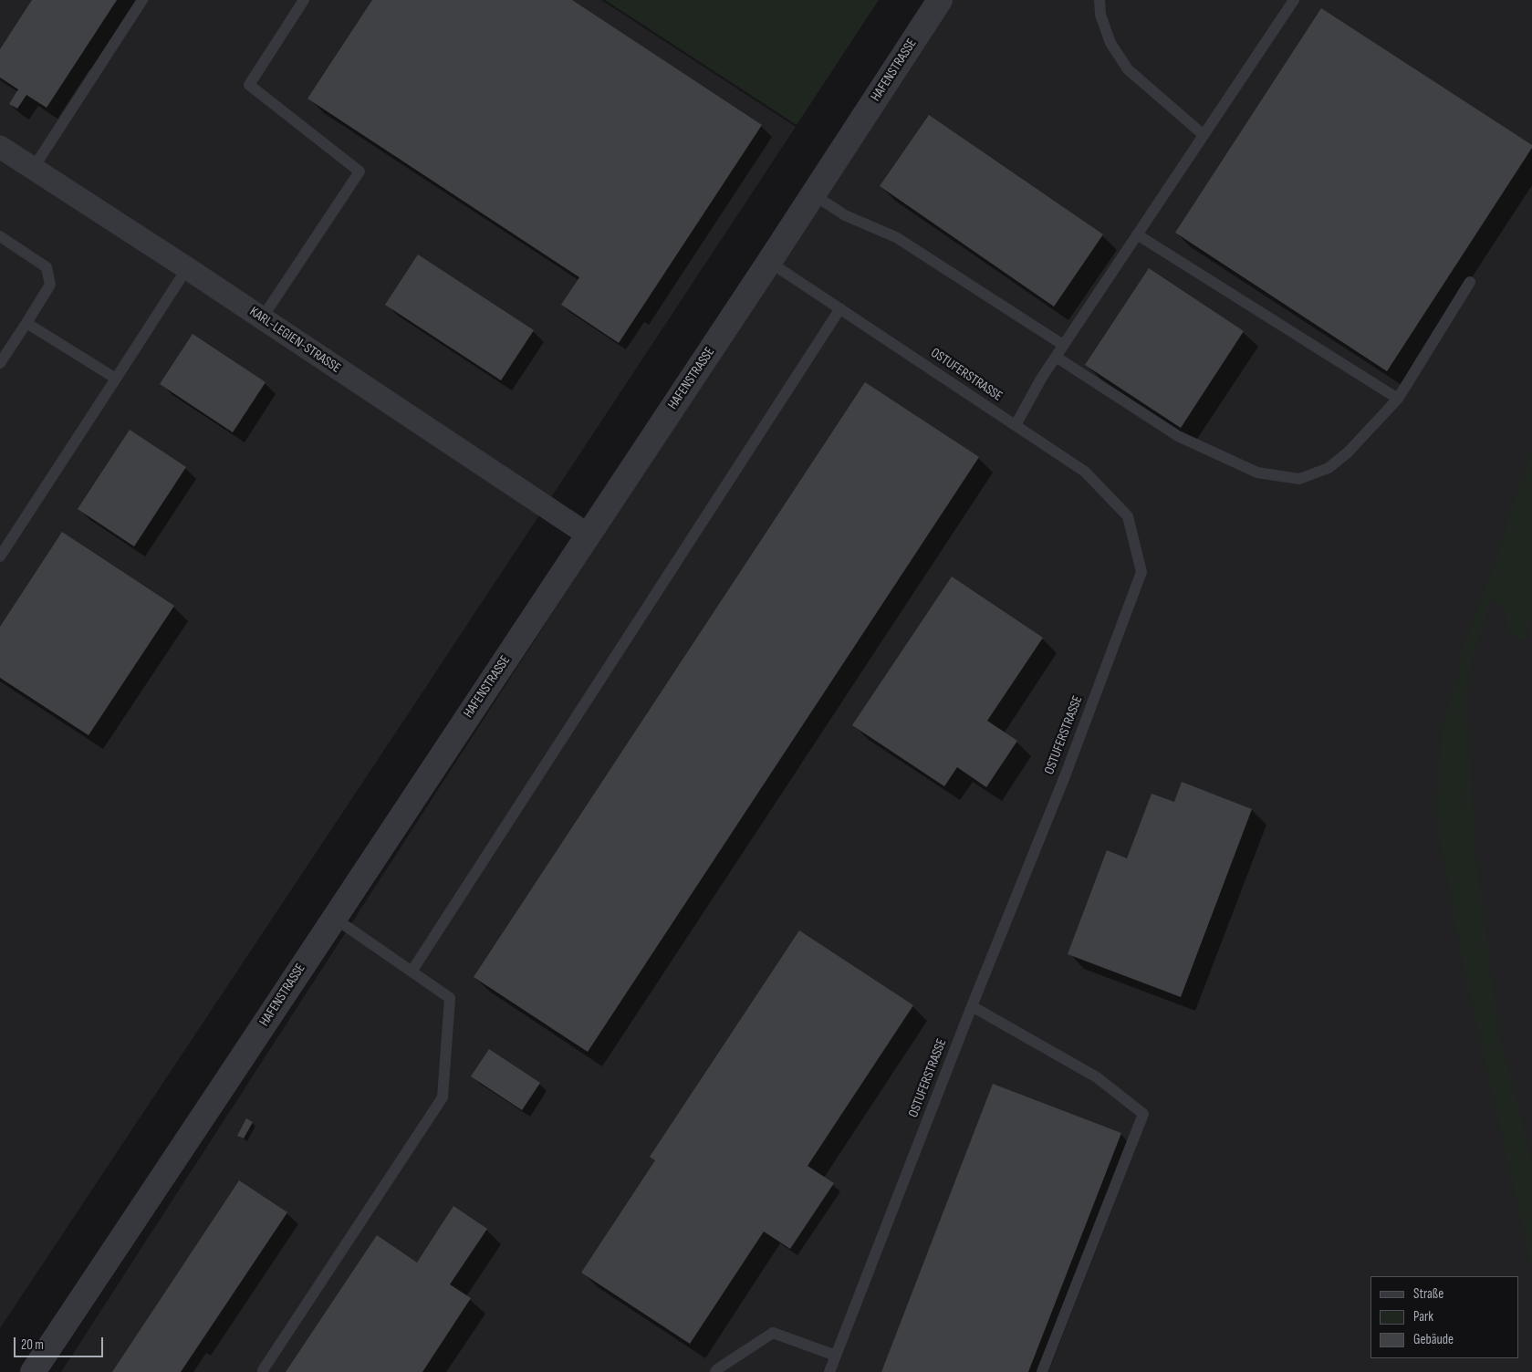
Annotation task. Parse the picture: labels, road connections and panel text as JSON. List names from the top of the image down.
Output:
{
  "streets": {
    "street": ["HAFENSTRASSE", "KARL-LEGIEN-STRASSE"],
    "lane": ["OSTUFERSTRASSE"]
  },
  "crossings": [
    ["HAFENSTRASSE", "KARL-LEGIEN-STRASSE"],
    ["HAFENSTRASSE", "OSTUFERSTRASSE"]
  ],
  "legend": ["Straße", "Park", "Gebäude"],
  "scale_bar": "20 m"
}
